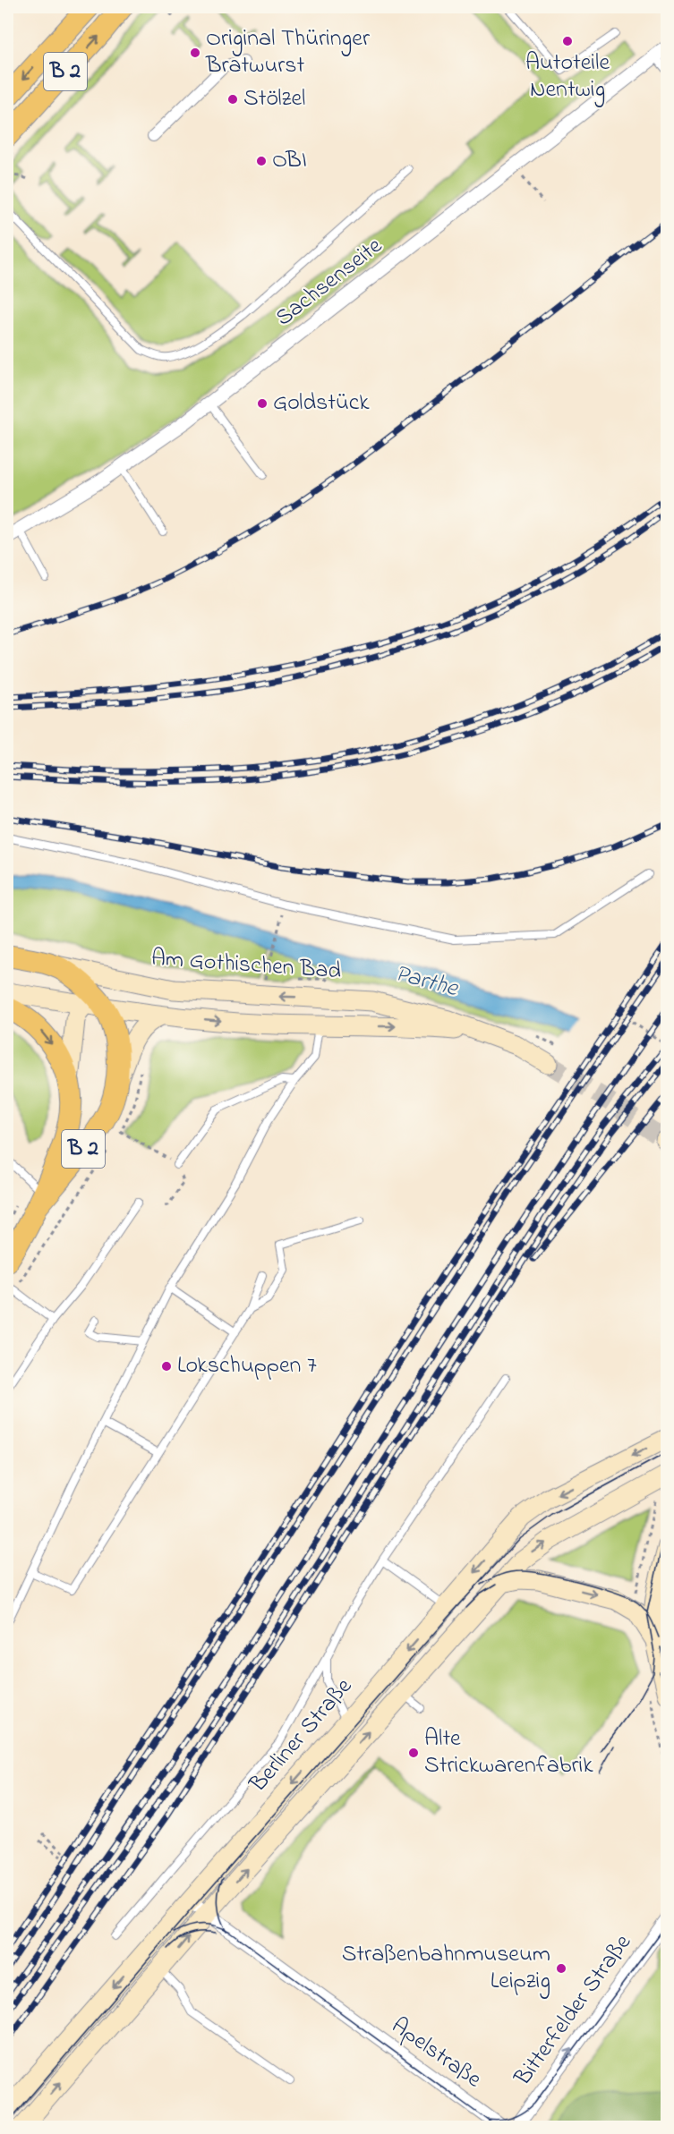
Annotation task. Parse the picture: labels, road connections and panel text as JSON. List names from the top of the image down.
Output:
{
  "streets": {
    "main road": ["B 2", "Am Gothischen Bad", "Berliner Straße"],
    "street": ["Sachsenseite", "Bitterfelder Straße", "Apelstraße"]
  },
  "crossings": [
    ["B 2", "Am Gothischen Bad"],
    ["Berliner Straße", "Apelstraße"]
  ],
  "one_way": ["Bitterfelder Straße"],
  "water": ["Parthe"],
  "places": [
    "Autoteile Nentwig",
    "Original Thüringer Bratwurst",
    "Stölzel",
    "OBI",
    "Goldstück",
    "Lokschuppen 7",
    "Alte Strickwarenfabrik",
    "Straßenbahnmuseum Leipzig"
  ]
}
